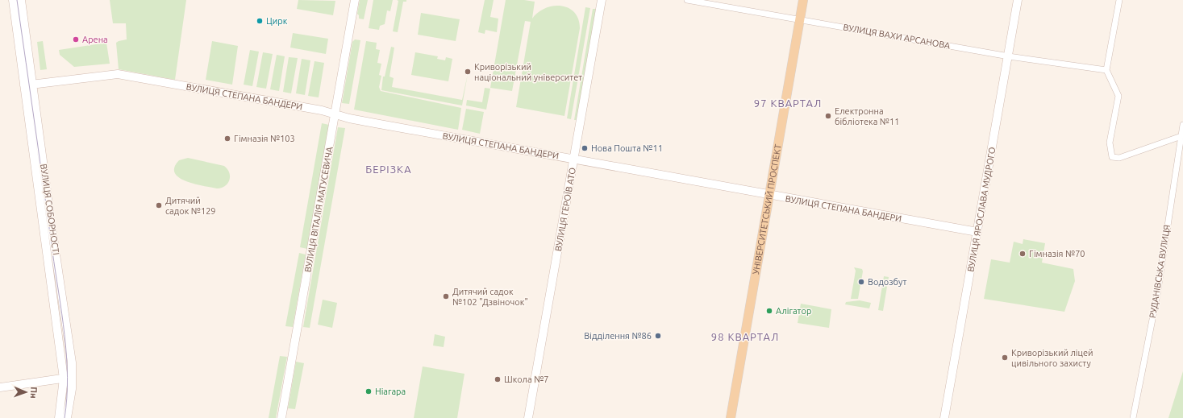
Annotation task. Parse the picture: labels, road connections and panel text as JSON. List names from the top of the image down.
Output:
{
  "streets": {
    "main road": ["УНІВЕРСИТЕТСЬКИЙ ПРОСПЕКТ"],
    "street": [
      "ВУЛИЦЯ ВАХИ АРСАНОВА",
      "ВУЛИЦЯ СТЕПАНА БАНДЕРИ",
      "ВУЛИЦЯ СОБОРНОСТІ",
      "ВУЛИЦЯ ВІТАЛІЯ МАТУСЕВИЧА",
      "ВУЛИЦЯ ГЕРОЇВ АТО",
      "ВУЛИЦЯ ЯРОСЛАВА МУДРОГО",
      "РУДАНІВСЬКА ВУЛИЦЯ"
    ]
  },
  "crossings": [
    ["ВУЛИЦЯ ВАХИ АРСАНОВА", "УНІВЕРСИТЕТСЬКИЙ ПРОСПЕКТ"],
    ["ВУЛИЦЯ ВАХИ АРСАНОВА", "ВУЛИЦЯ ЯРОСЛАВА МУДРОГО"],
    ["ВУЛИЦЯ СТЕПАНА БАНДЕРИ", "ВУЛИЦЯ СОБОРНОСТІ"],
    ["ВУЛИЦЯ СТЕПАНА БАНДЕРИ", "ВУЛИЦЯ ВІТАЛІЯ МАТУСЕВИЧА"],
    ["ВУЛИЦЯ СТЕПАНА БАНДЕРИ", "ВУЛИЦЯ ГЕРОЇВ АТО"],
    ["ВУЛИЦЯ СТЕПАНА БАНДЕРИ", "УНІВЕРСИТЕТСЬКИЙ ПРОСПЕКТ"],
    ["ВУЛИЦЯ СТЕПАНА БАНДЕРИ", "ВУЛИЦЯ ЯРОСЛАВА МУДРОГО"]
  ],
  "districts": ["97 КВАРТАЛ", "БЕРІЗКА", "98 КВАРТАЛ"],
  "places": [
    "Цирк",
    "Арена",
    "Криворізький національний університет",
    "Електронна бібліотека №11",
    "Гімназія №103",
    "Нова Пошта №11",
    "Дитячий садок №129",
    "Гімназія №70",
    "Водозбут",
    "Дитячий садок №102 \"Дзвіночок\"",
    "Алігатор",
    "Відділення №86",
    "Криворізький ліцей цивільного захисту",
    "Школа №7",
    "Ніагара"
  ],
  "north": "right"
}
